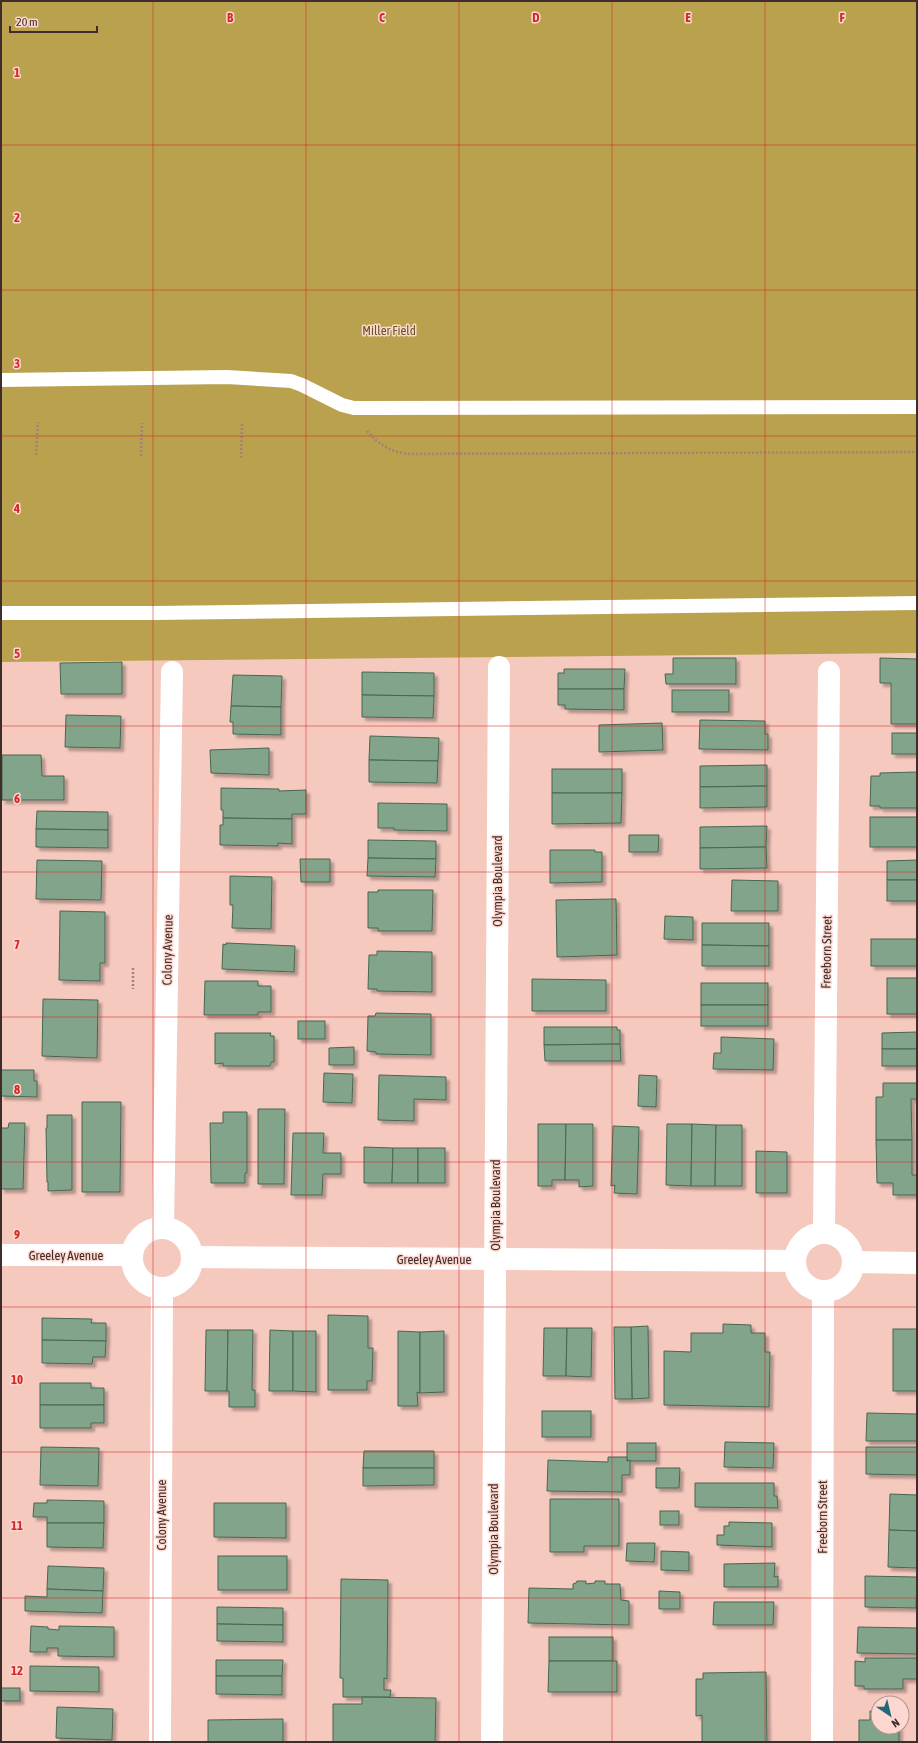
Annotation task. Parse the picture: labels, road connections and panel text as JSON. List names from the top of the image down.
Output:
{
  "streets": {
    "street": [
      "Olympia Boulevard",
      "Colony Avenue",
      "Freeborn Street",
      "Greeley Avenue"
    ]
  },
  "crossings": [
    ["Olympia Boulevard", "Greeley Avenue"],
    ["Colony Avenue", "Greeley Avenue"],
    ["Freeborn Street", "Greeley Avenue"]
  ],
  "parks": ["Miller Field"],
  "scale_bar": "20 m",
  "north": "bottom right",
  "grid": {
    "columns": [
      "B",
      "C",
      "D",
      "E",
      "F"
    ],
    "rows": [
      "1",
      "2",
      "3",
      "4",
      "5",
      "6",
      "7",
      "8",
      "9",
      "10",
      "11",
      "12"
    ]
  }
}
